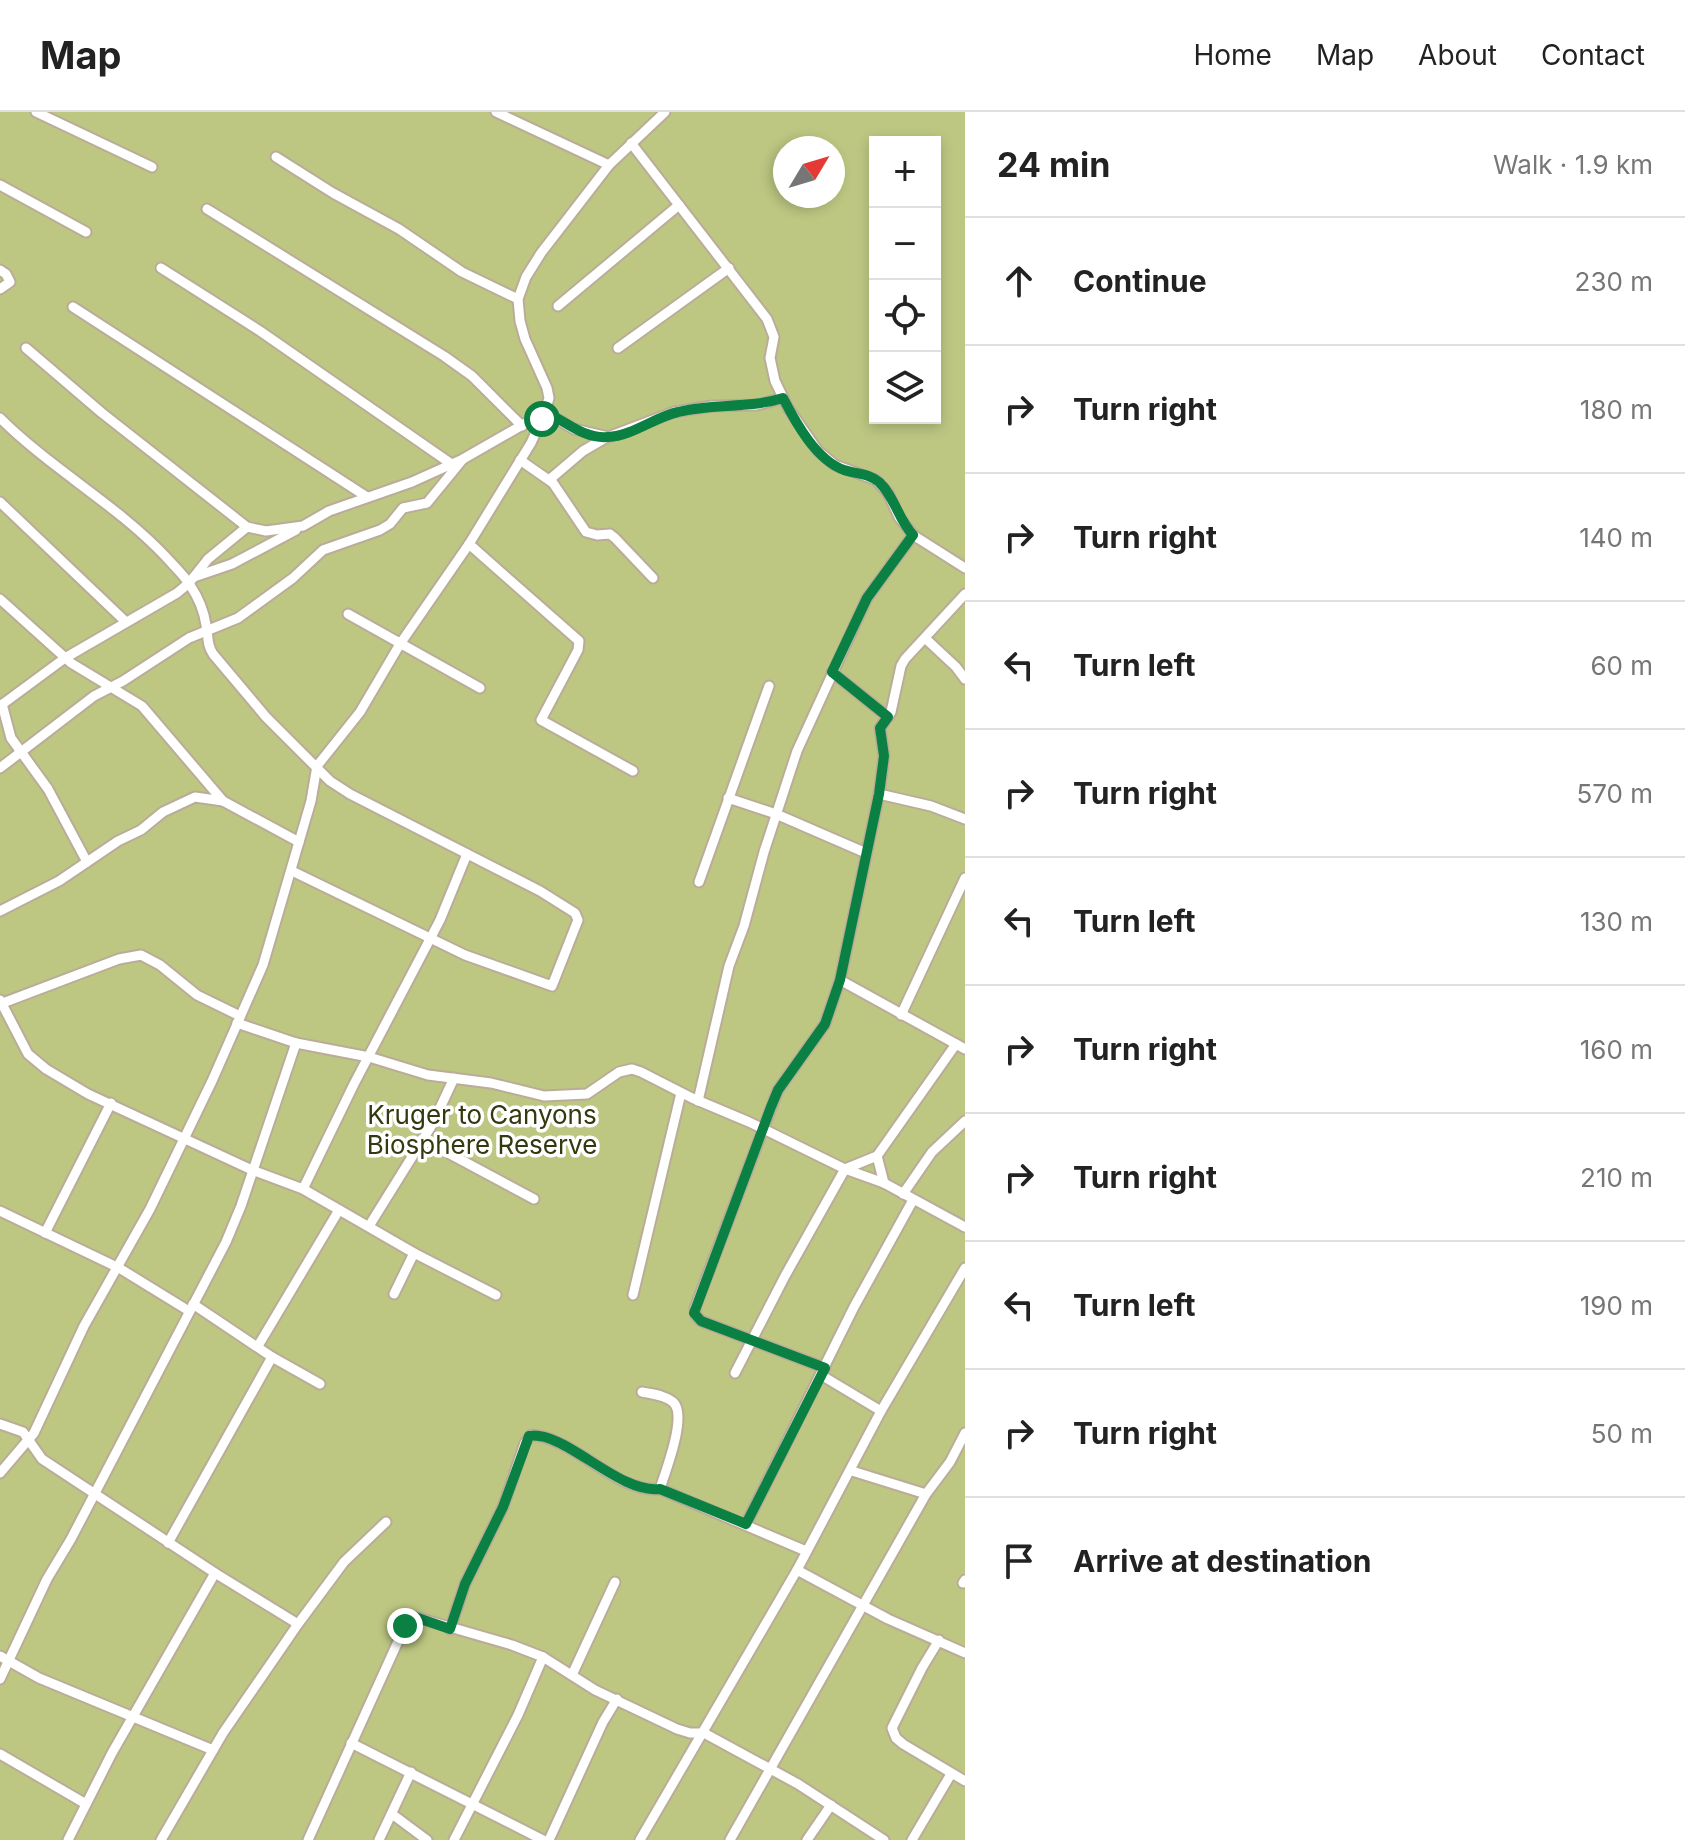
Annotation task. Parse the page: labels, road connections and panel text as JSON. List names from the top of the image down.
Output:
{
  "parks": ["Kruger to Canyons Biosphere Reserve"],
  "north": "top right",
  "page": {
    "header": "Map",
    "nav": [
      "Home",
      "Map",
      "About",
      "Contact"
    ],
    "heading": ["24 min", "Walk · 1.9 km"],
    "map_buttons": ["+", "−"],
    "list": [
      ["Continue", "230 m"],
      ["Turn right", "180 m"],
      ["Turn right", "140 m"],
      ["Turn left", "60 m"],
      ["Turn right", "570 m"],
      ["Turn left", "130 m"],
      ["Turn right", "160 m"],
      ["Turn right", "210 m"],
      ["Turn left", "190 m"],
      ["Turn right", "50 m"],
      "Arrive at destination"
    ]
  }
}
